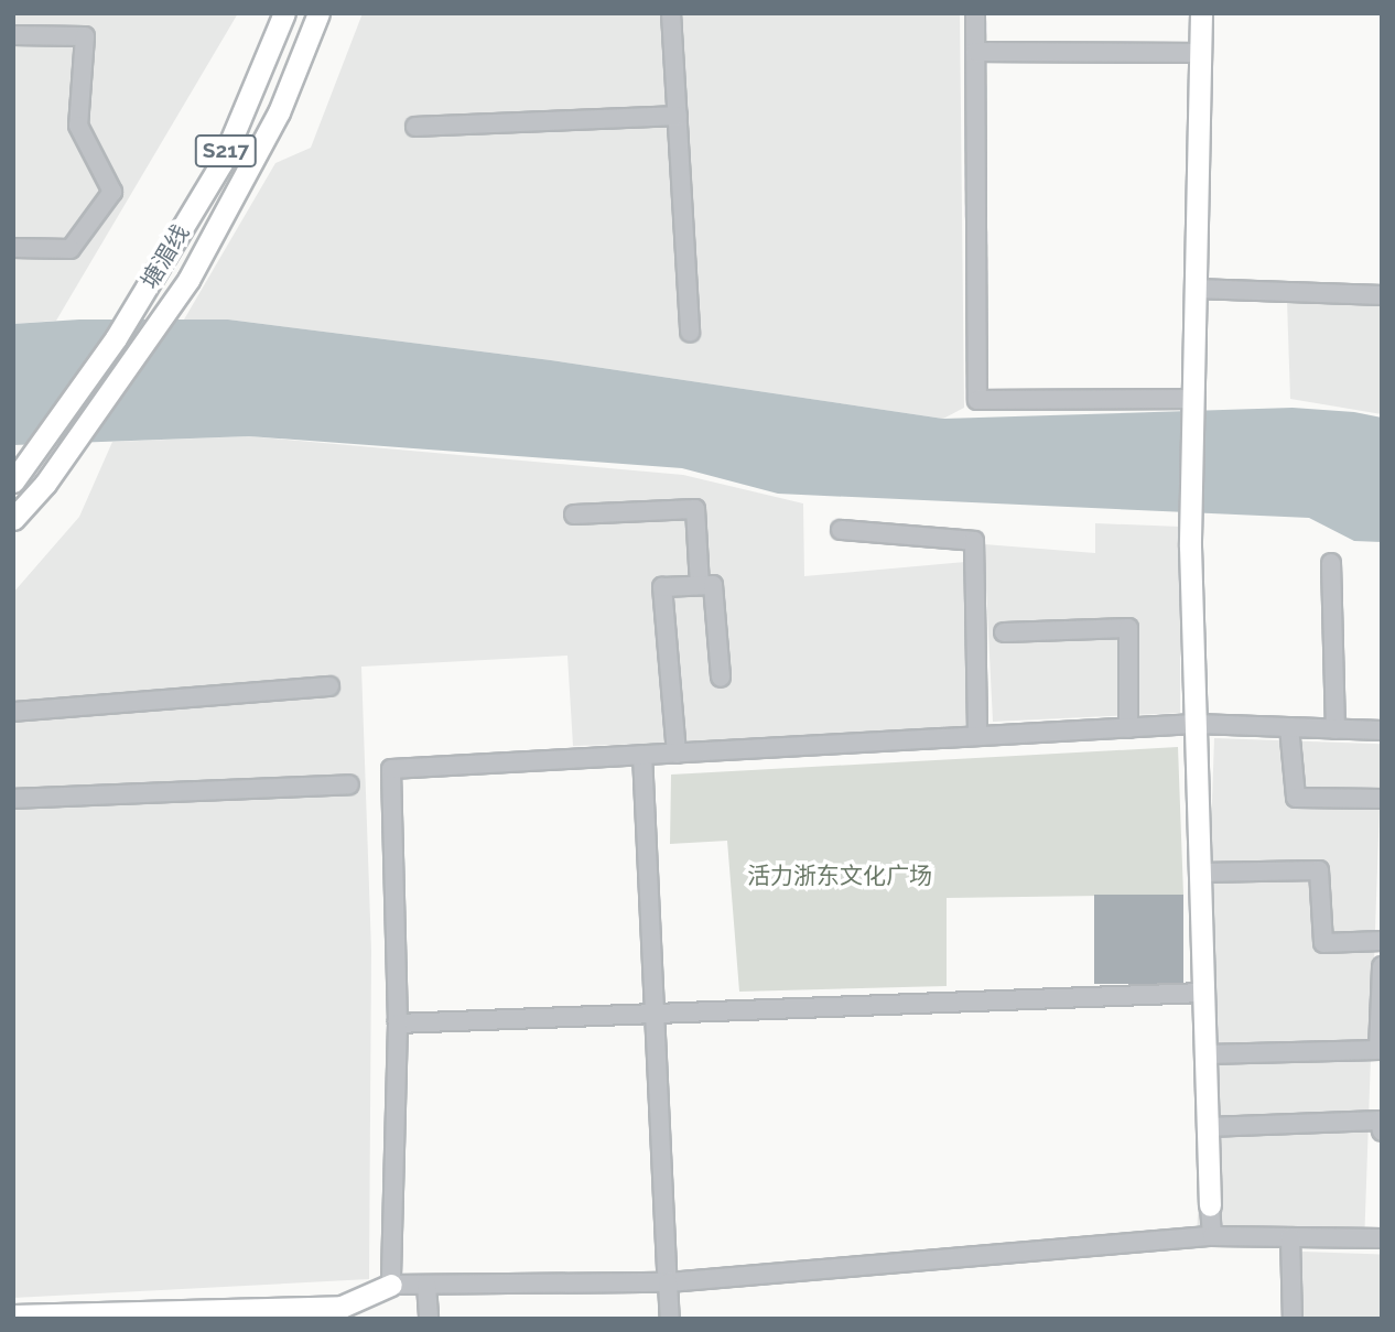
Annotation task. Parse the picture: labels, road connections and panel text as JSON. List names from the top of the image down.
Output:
{
  "streets": {
    "main road": ["S217", "塘湄线"]
  },
  "parks": ["活力浙东文化广场"]
}
